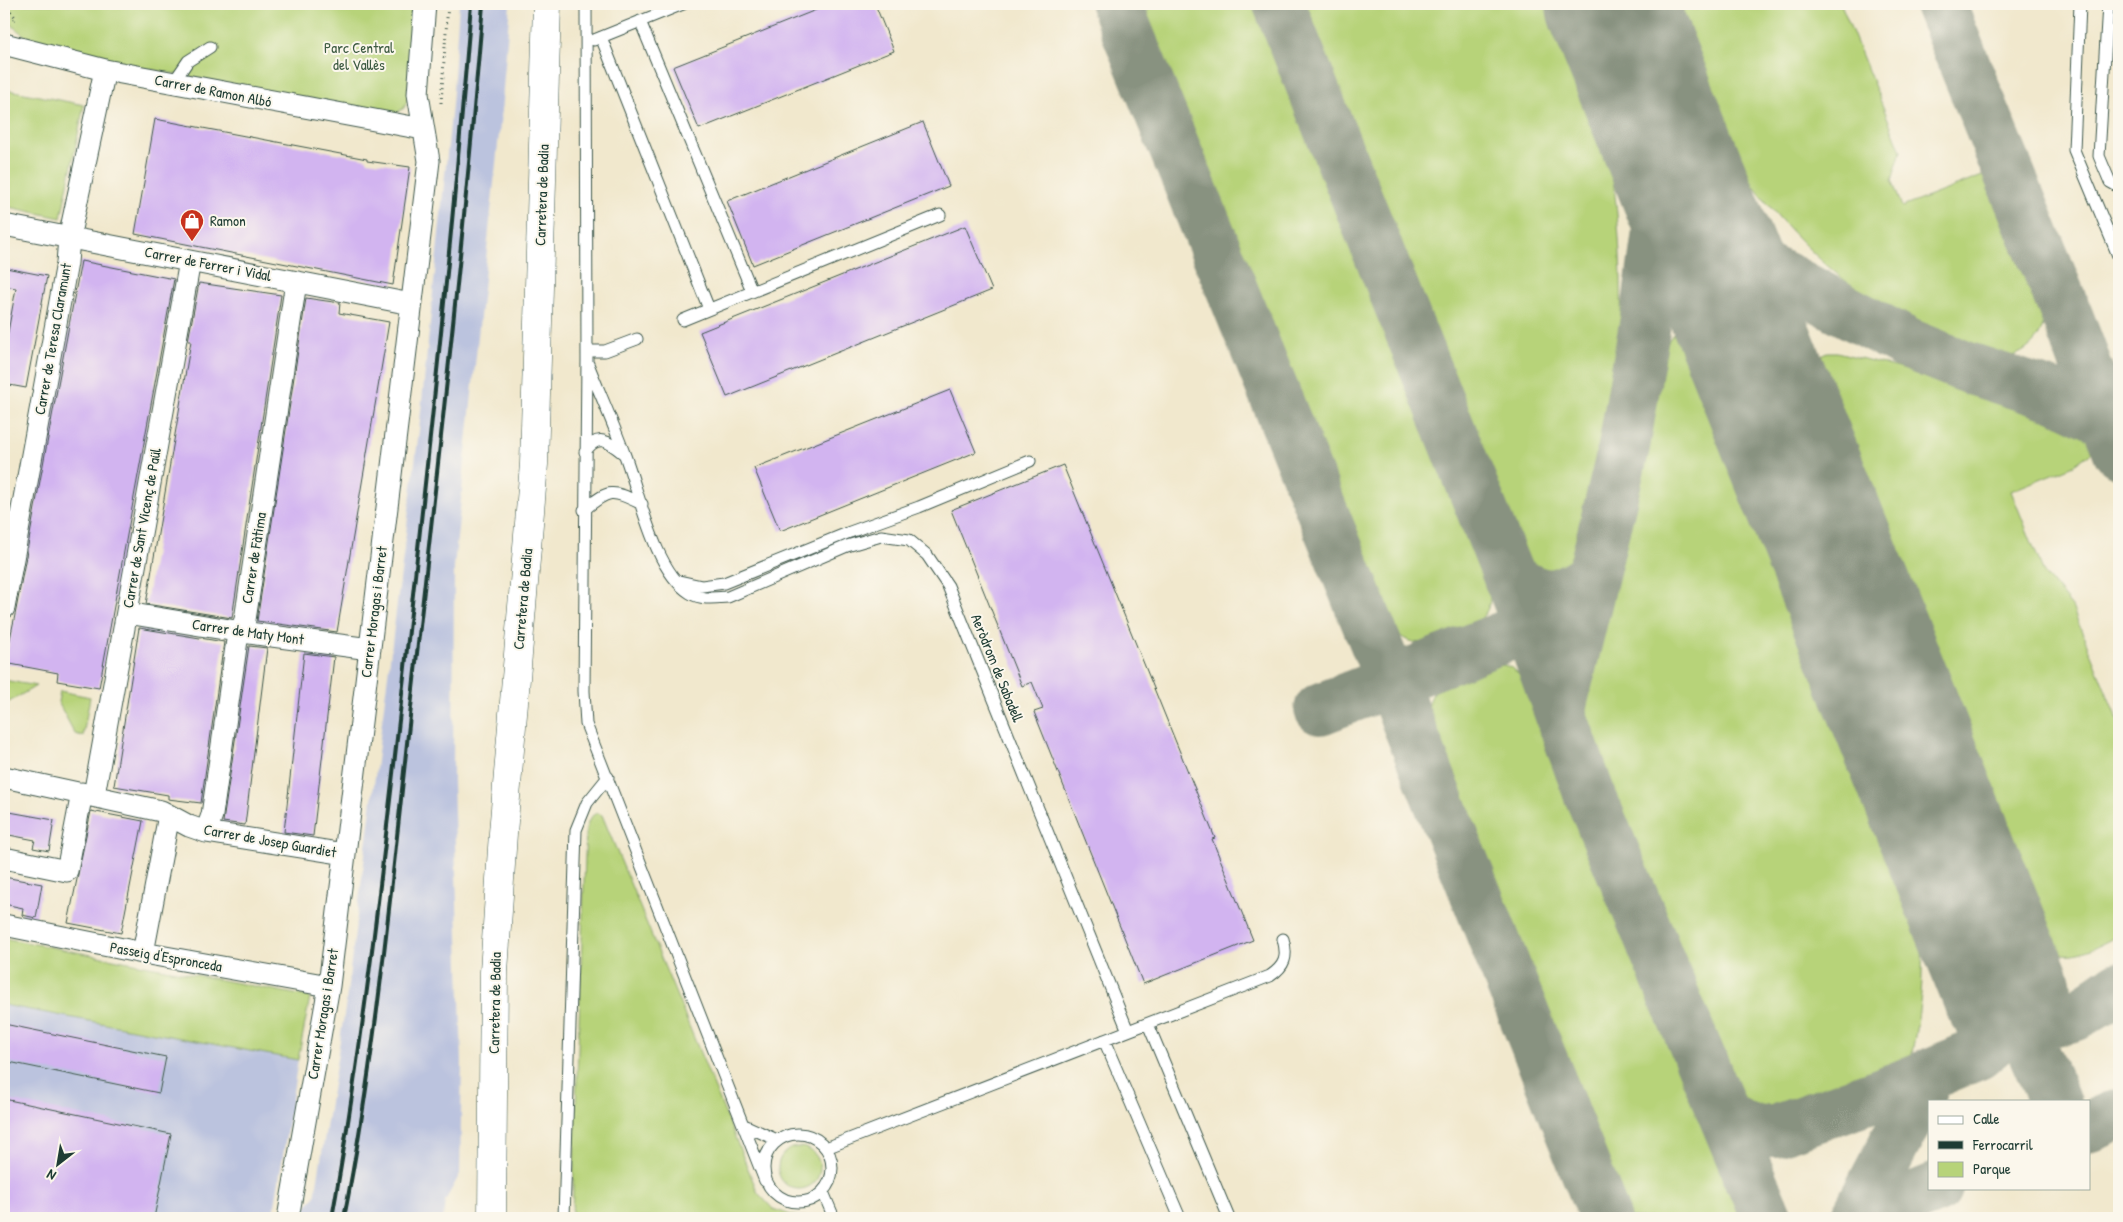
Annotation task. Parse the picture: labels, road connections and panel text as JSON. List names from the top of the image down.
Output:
{
  "streets": {
    "street": [
      "Carrer de Ramon Albó",
      "Carretera de Badia",
      "Carrer de Ferrer i Vidal",
      "Carrer de Teresa Claramunt",
      "Carrer de Sant Vicenç de Paül",
      "Carrer de Fàtima",
      "Carrer Moragas i Barret",
      "Carrer de Maty Mont",
      "Carrer de Josep Guardiet",
      "Passeig d'Espronceda"
    ],
    "lane": ["Aeròdrom de Sabadell"]
  },
  "crossings": [
    ["Carrer de Ramon Albó", "Carrer de Teresa Claramunt"],
    ["Carrer de Ramon Albó", "Carrer Moragas i Barret"],
    ["Carrer de Ferrer i Vidal", "Carrer de Teresa Claramunt"],
    ["Carrer de Ferrer i Vidal", "Carrer de Sant Vicenç de Paül"],
    ["Carrer de Ferrer i Vidal", "Carrer de Fàtima"],
    ["Carrer de Ferrer i Vidal", "Carrer Moragas i Barret"],
    ["Carrer de Sant Vicenç de Paül", "Carrer de Maty Mont"],
    ["Carrer de Sant Vicenç de Paül", "Carrer de Josep Guardiet"],
    ["Carrer de Fàtima", "Carrer de Maty Mont"],
    ["Carrer de Fàtima", "Carrer de Josep Guardiet"],
    ["Carrer Moragas i Barret", "Carrer de Maty Mont"],
    ["Carrer Moragas i Barret", "Carrer de Josep Guardiet"],
    ["Carrer Moragas i Barret", "Passeig d'Espronceda"]
  ],
  "parks": ["Parc Central del Vallès"],
  "places": {
    "shop": ["Ramon"]
  },
  "legend": ["Calle", "Ferrocarril", "Parque"],
  "north": "bottom left"
}
